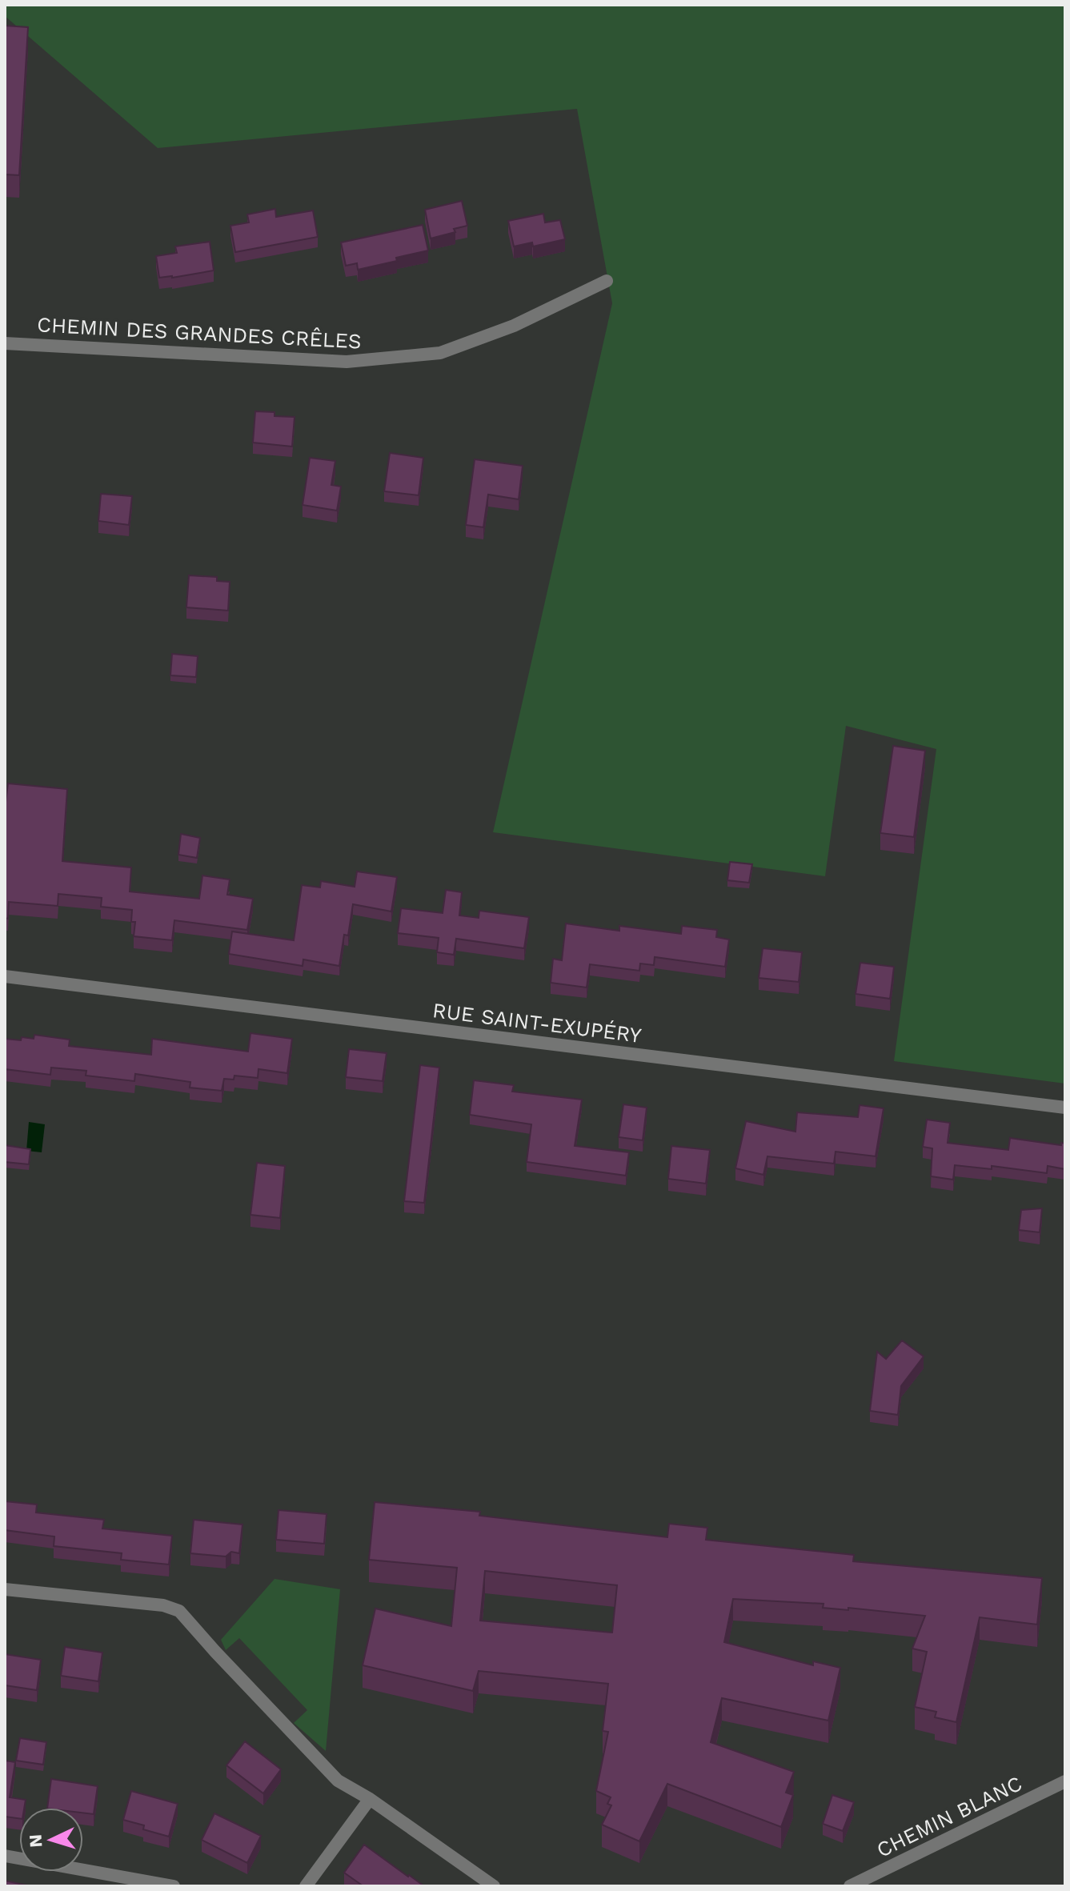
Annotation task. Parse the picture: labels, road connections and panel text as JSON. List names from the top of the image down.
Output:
{
  "streets": {
    "street": ["CHEMIN DES GRANDES CRÊLES", "RUE SAINT-EXUPÉRY", "CHEMIN BLANC"]
  },
  "north": "left"
}
